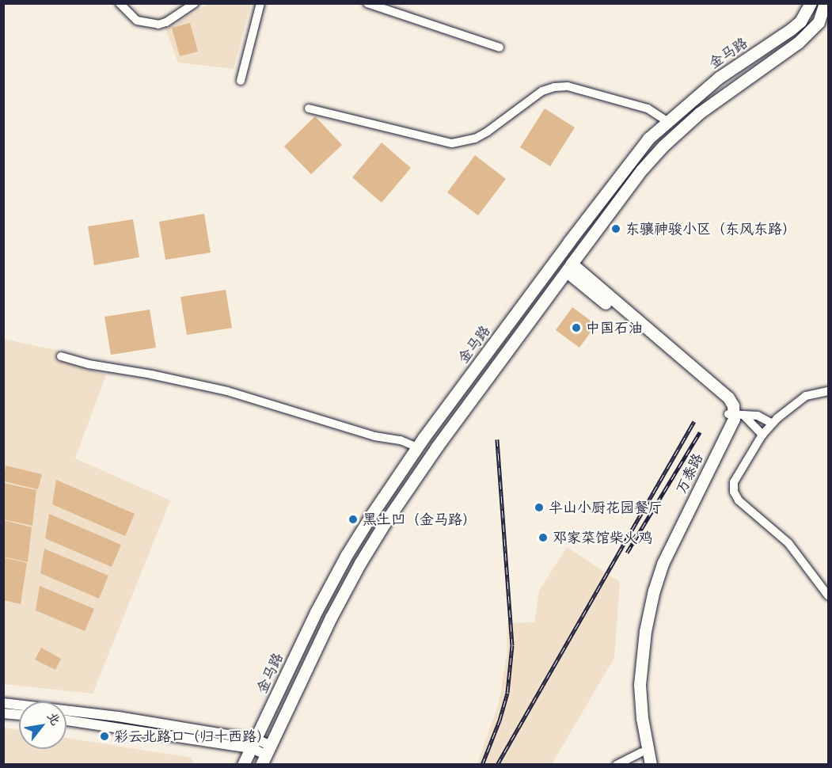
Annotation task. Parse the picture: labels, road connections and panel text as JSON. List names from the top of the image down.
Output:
{
  "streets": {
    "main road": ["金马路", "万泰路"]
  },
  "places": [
    "东骧神骏小区（东风东路）",
    "中国石油",
    "半山小厨花园餐厅",
    "黑土凹（金马路）",
    "邓家菜馆柴火鸡",
    "彩云北路口（归十西路）"
  ],
  "north": "top right"
}
